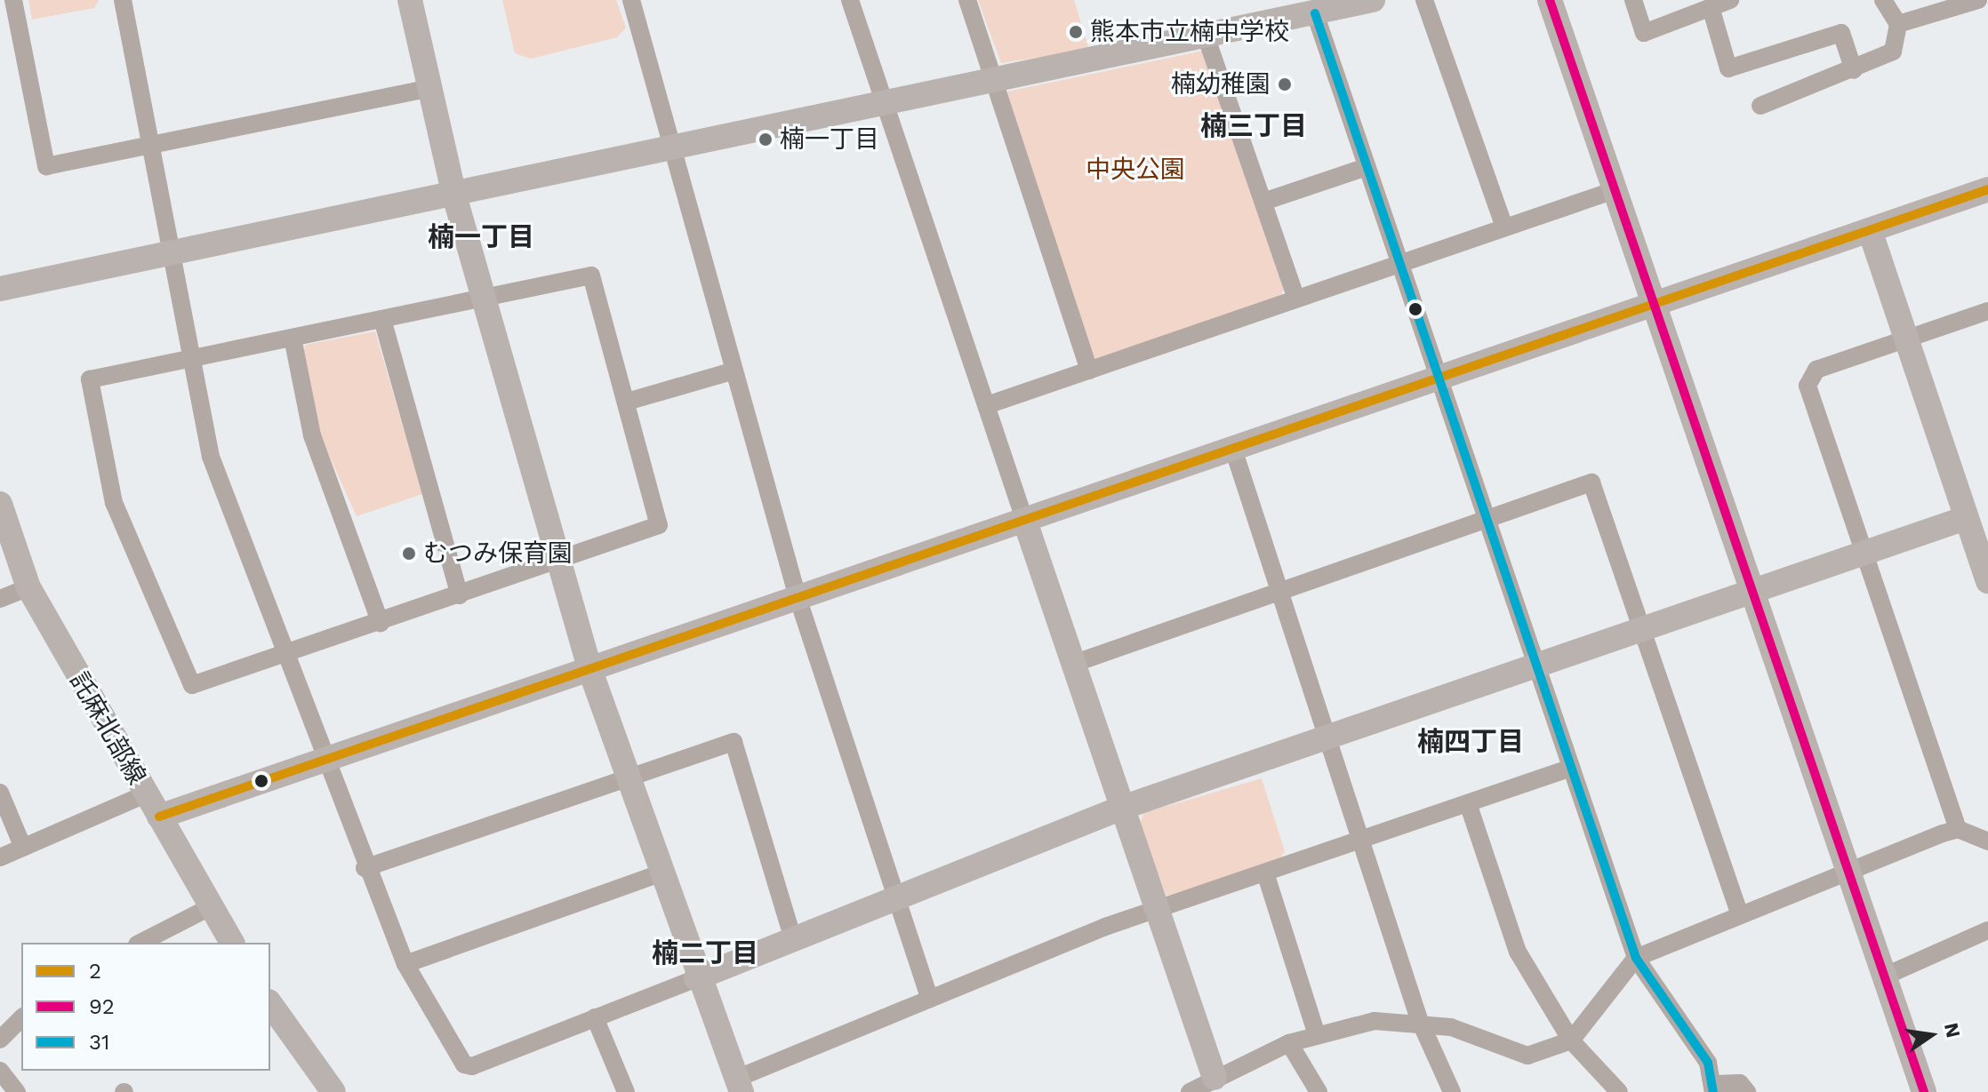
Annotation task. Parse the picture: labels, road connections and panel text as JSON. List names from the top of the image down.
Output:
{
  "streets": {
    "street": ["託麻北部線"]
  },
  "districts": [
    "楠三丁目",
    "楠一丁目",
    "楠四丁目",
    "楠二丁目"
  ],
  "parks": ["中央公園"],
  "places": [
    "熊本市立楠中学校",
    "楠幼稚園",
    "楠一丁目",
    "むつみ保育園"
  ],
  "lines": ["transit line 92", "transit line 31", "transit line 2"],
  "legend": ["2", "92", "31"],
  "north": "right"
}
